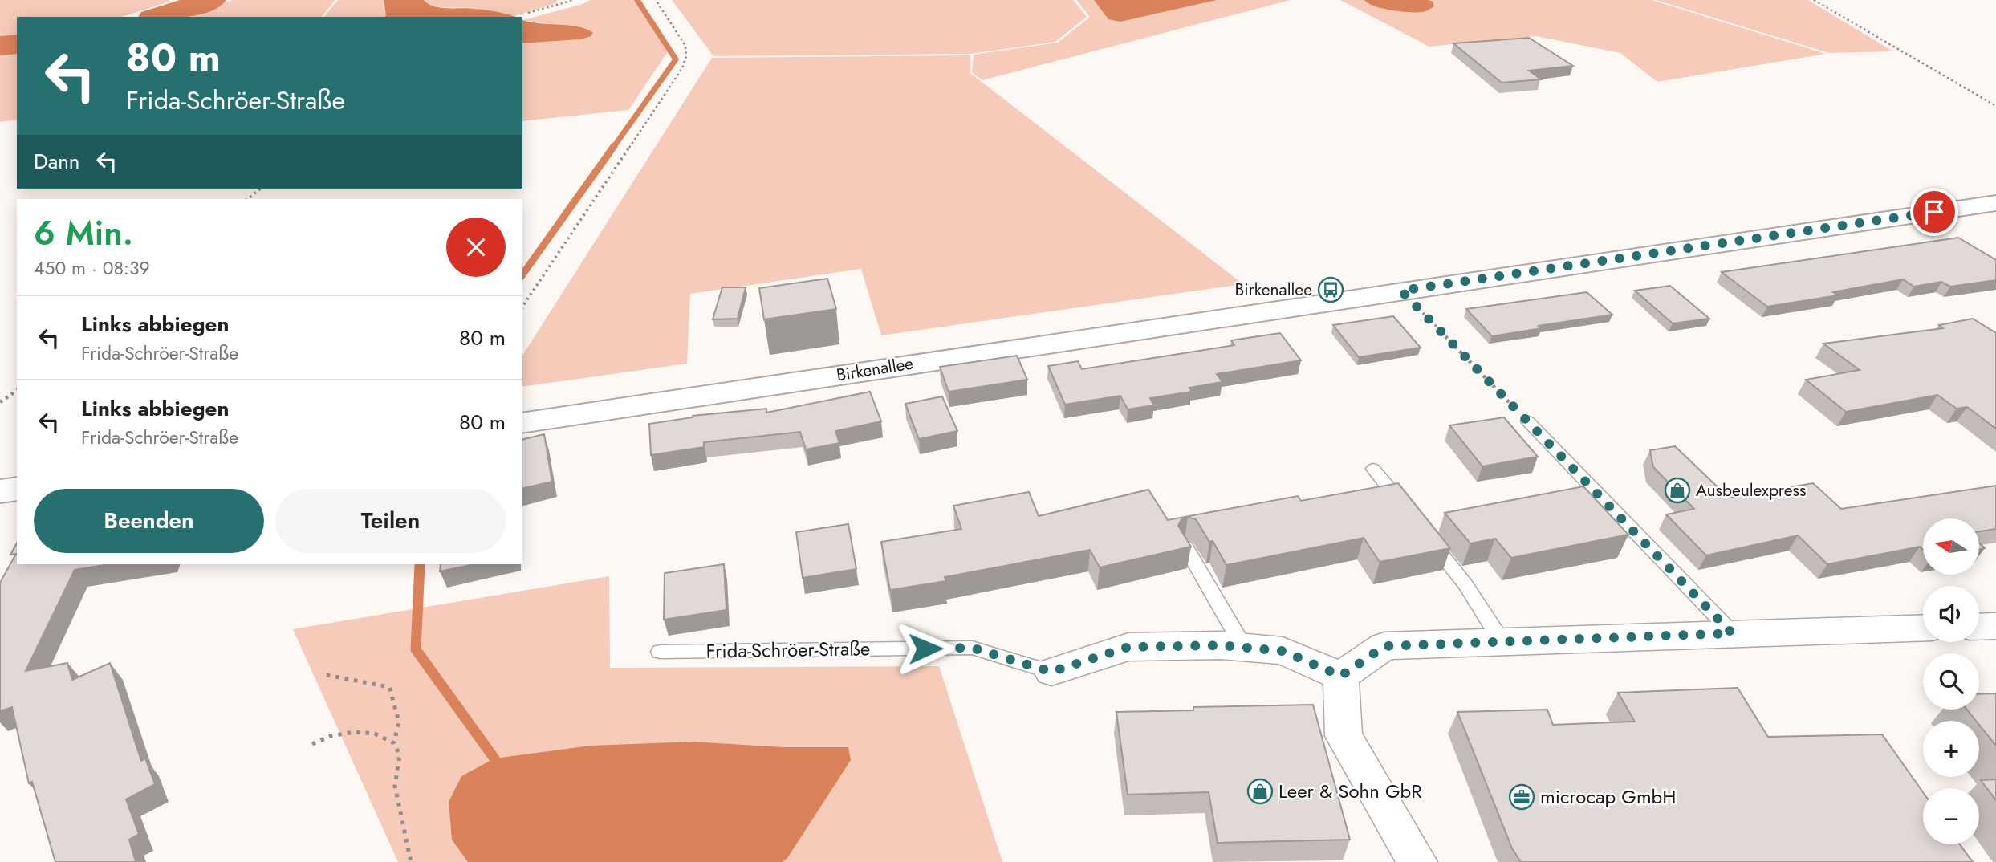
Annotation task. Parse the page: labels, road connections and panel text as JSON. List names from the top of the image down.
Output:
{
  "streets": {
    "street": ["Birkenallee", "Frida-Schröer-Straße"]
  },
  "places": {
    "bus stop": ["Birkenallee"],
    "shop": ["Ausbeulexpress", "Leer & Sohn GbR"],
    "office": ["microcap GmbH"]
  },
  "north": "left",
  "page": {
    "turn": ["80 m", "Frida-Schröer-Straße"],
    "then": "Dann",
    "heading": ["6 Min.", "450 m · 08:39"],
    "list": [
      {
        "name": "Links abbiegen",
        "note": "Frida-Schröer-Straße",
        "value": "80 m"
      },
      {
        "name": "Links abbiegen",
        "note": "Frida-Schröer-Straße",
        "value": "80 m"
      }
    ],
    "buttons": ["Beenden", "Teilen"],
    "map_buttons": ["+", "−"]
  }
}
